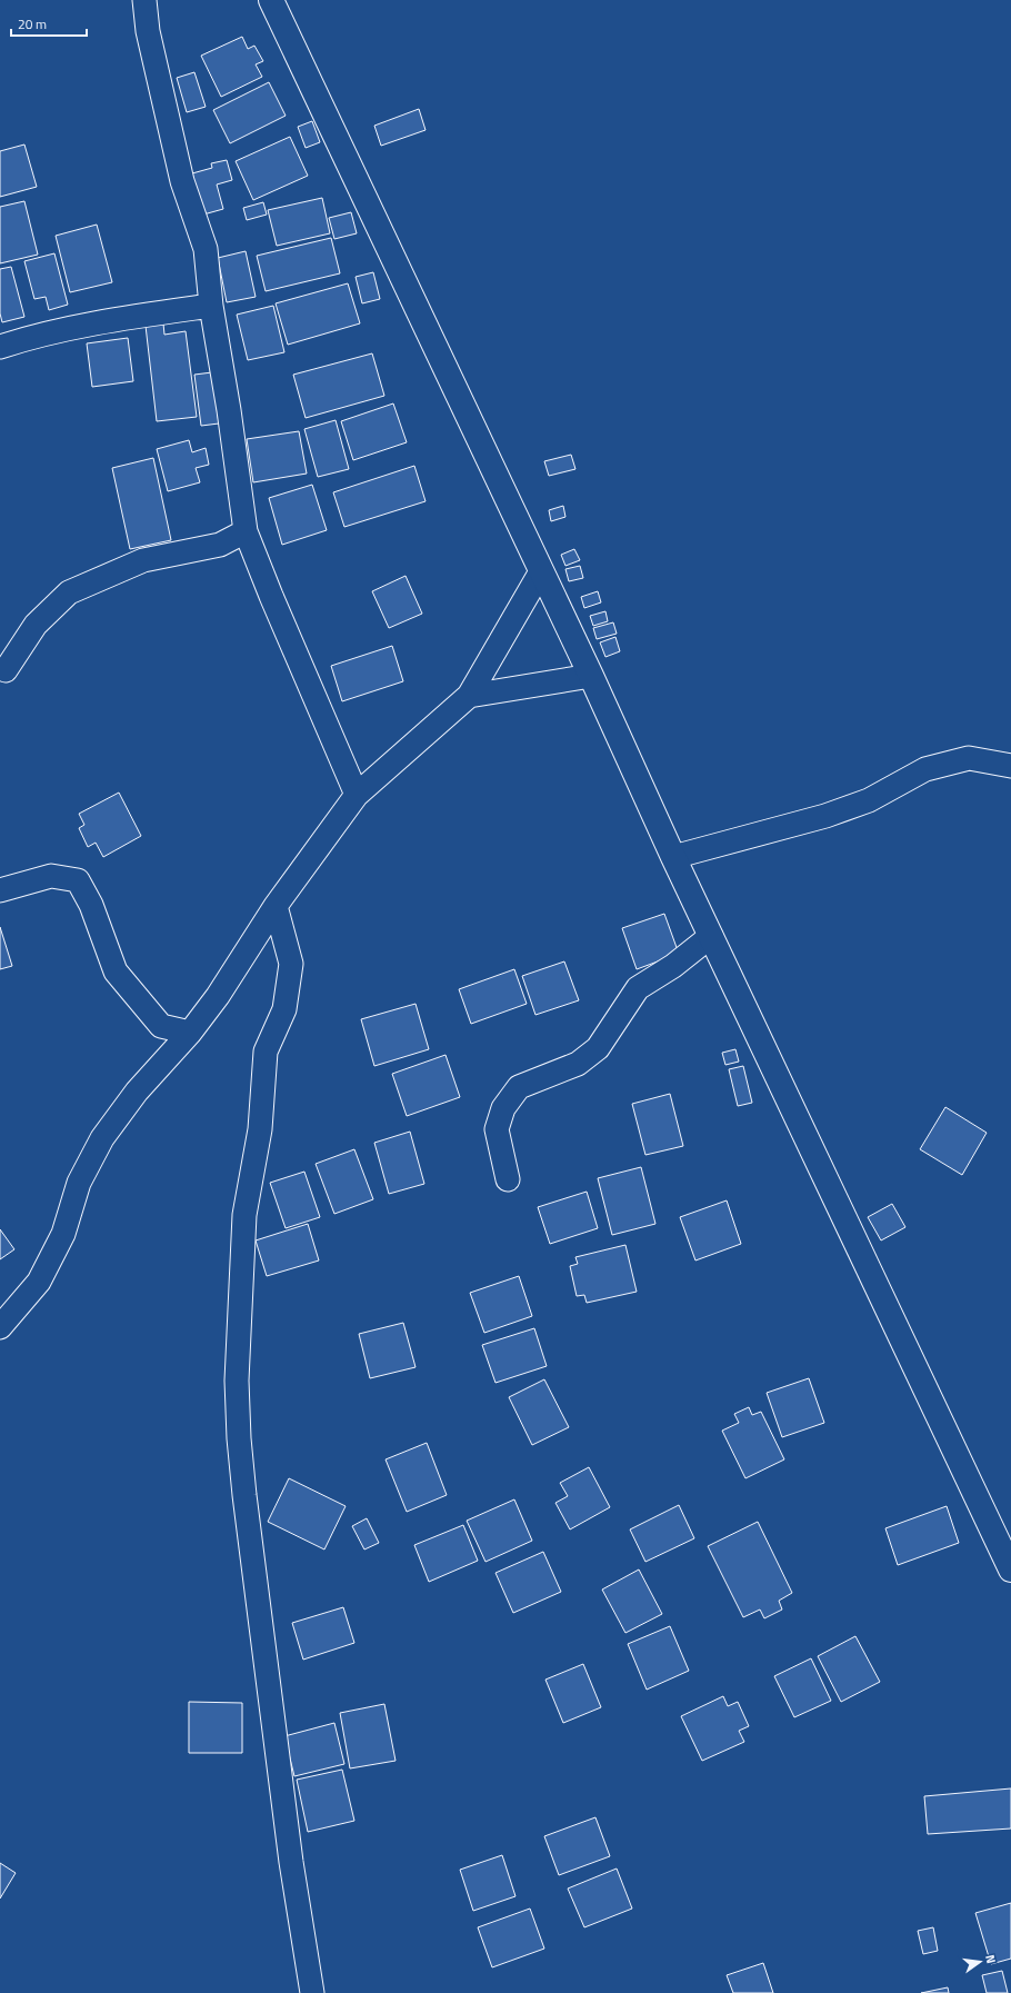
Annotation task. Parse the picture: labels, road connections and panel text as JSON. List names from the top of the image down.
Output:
{
  "scale_bar": "20 m",
  "north": "right"
}
